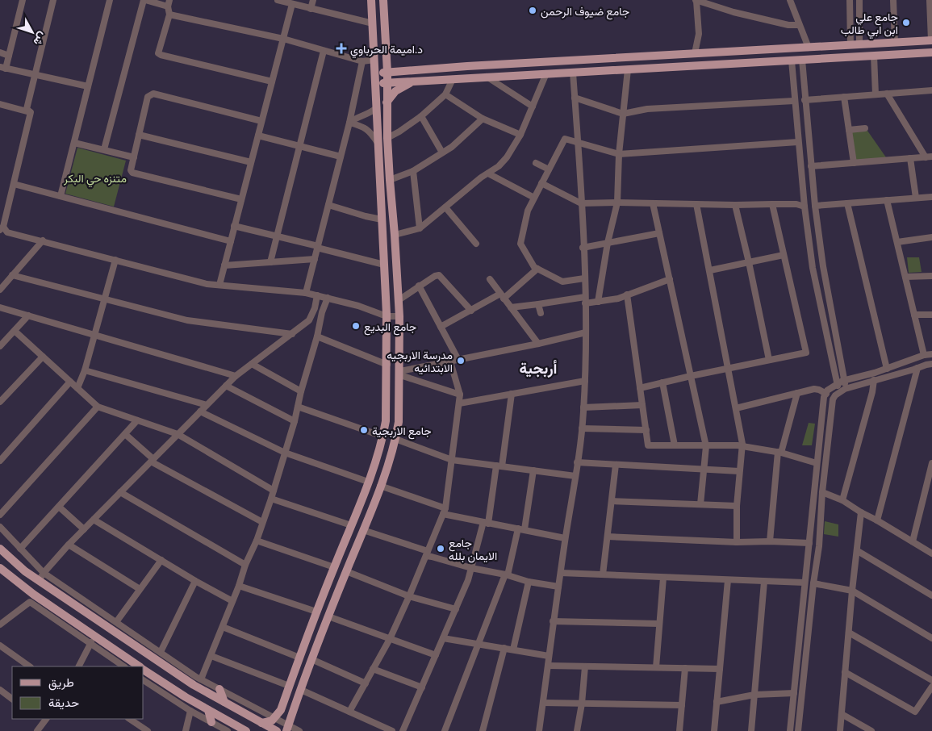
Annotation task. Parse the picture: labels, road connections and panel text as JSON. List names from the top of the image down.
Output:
{
  "districts": ["أربجية"],
  "parks": ["متنزه حي البكر"],
  "places": {
    "other": [
      "جامع ضيوف الرحمن",
      "جامع علي ابن ابي طالب",
      "جامع البديع",
      "مدرسة الاربجيه الابتدائيه",
      "جامع الاربجية",
      "جامع الايمان بلله"
    ],
    "health": ["د.اميمة الحرباوي"]
  },
  "legend": ["طريق", "حديقة"],
  "north": "bottom right"
}
